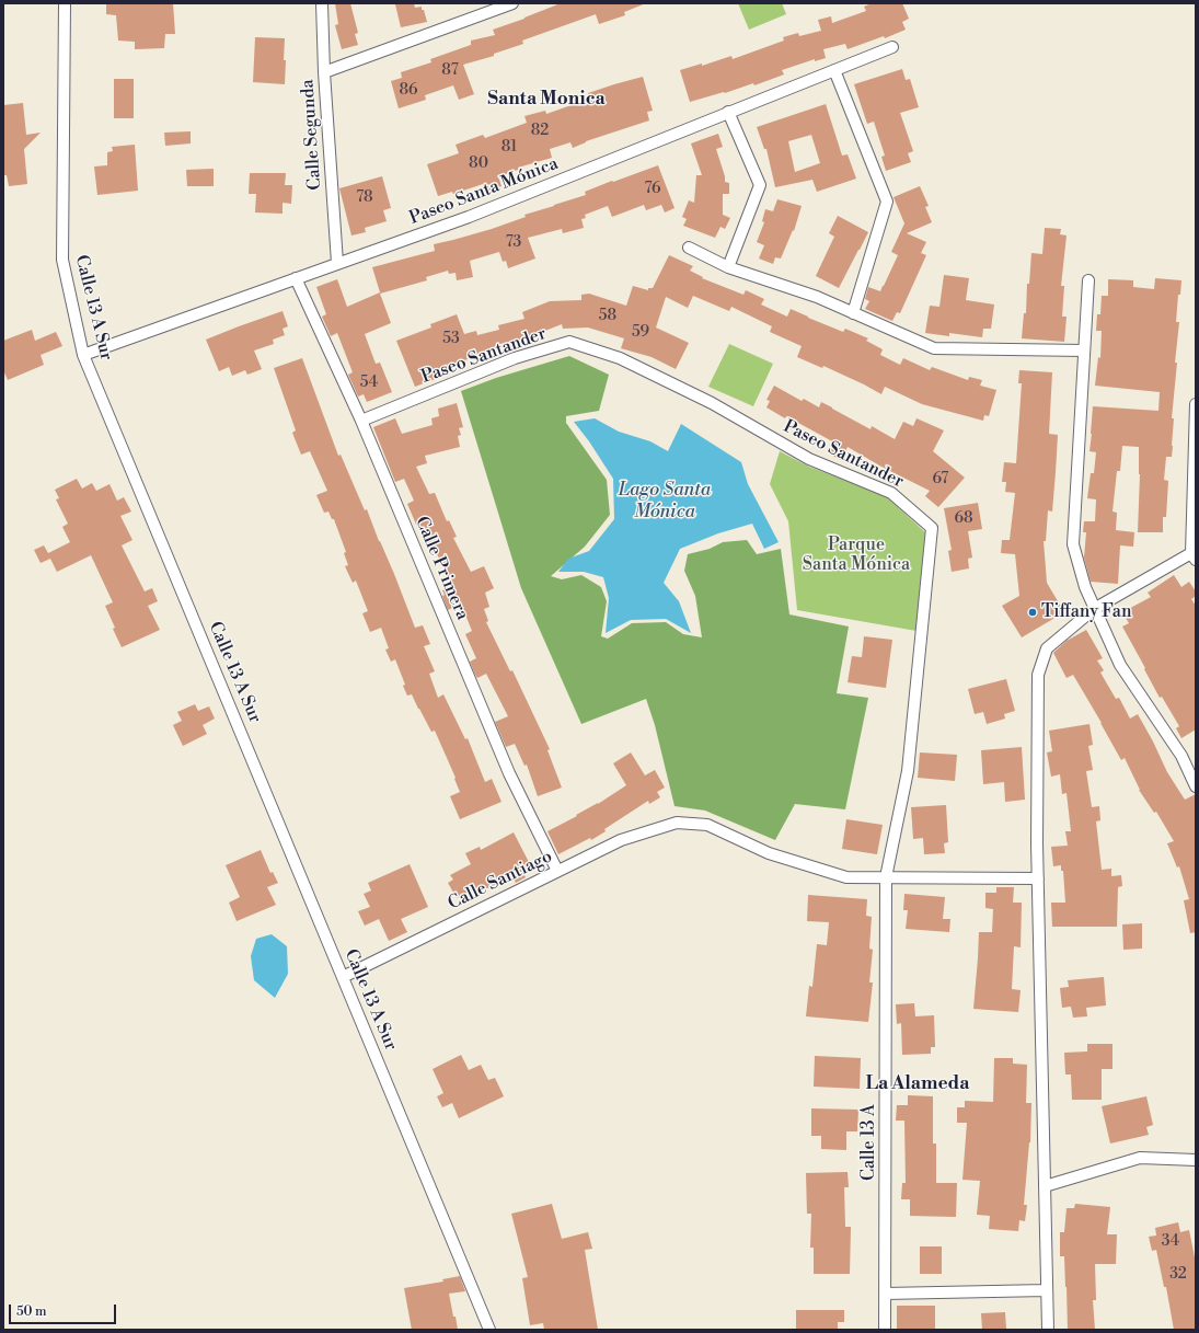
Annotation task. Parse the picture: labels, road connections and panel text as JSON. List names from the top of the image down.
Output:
{
  "streets": {
    "street": [
      "Calle Segunda",
      "Paseo Santa Mónica",
      "Calle 13 A Sur",
      "Paseo Santander",
      "Calle Primera",
      "Calle Santiago",
      "Calle 13 A"
    ]
  },
  "crossings": [
    ["Calle Segunda", "Paseo Santa Mónica"],
    ["Paseo Santa Mónica", "Calle 13 A Sur"],
    ["Paseo Santa Mónica", "Calle Primera"],
    ["Calle 13 A Sur", "Calle Santiago"],
    ["Paseo Santander", "Calle Primera"],
    ["Paseo Santander", "Calle Santiago"],
    ["Paseo Santander", "Calle 13 A"],
    ["Calle Primera", "Calle Santiago"],
    ["Calle Santiago", "Calle 13 A"]
  ],
  "districts": ["Santa Monica", "La Alameda"],
  "water": ["Lago Santa Mónica"],
  "parks": ["Parque Santa Mónica"],
  "places": ["Tiffany Fan"],
  "house_numbers": [
    "87",
    "86",
    "82",
    "81",
    "80",
    "76",
    "78",
    "73",
    "58",
    "59",
    "53",
    "54",
    "67",
    "68",
    "34",
    "32"
  ],
  "scale_bar": "50 m"
}
